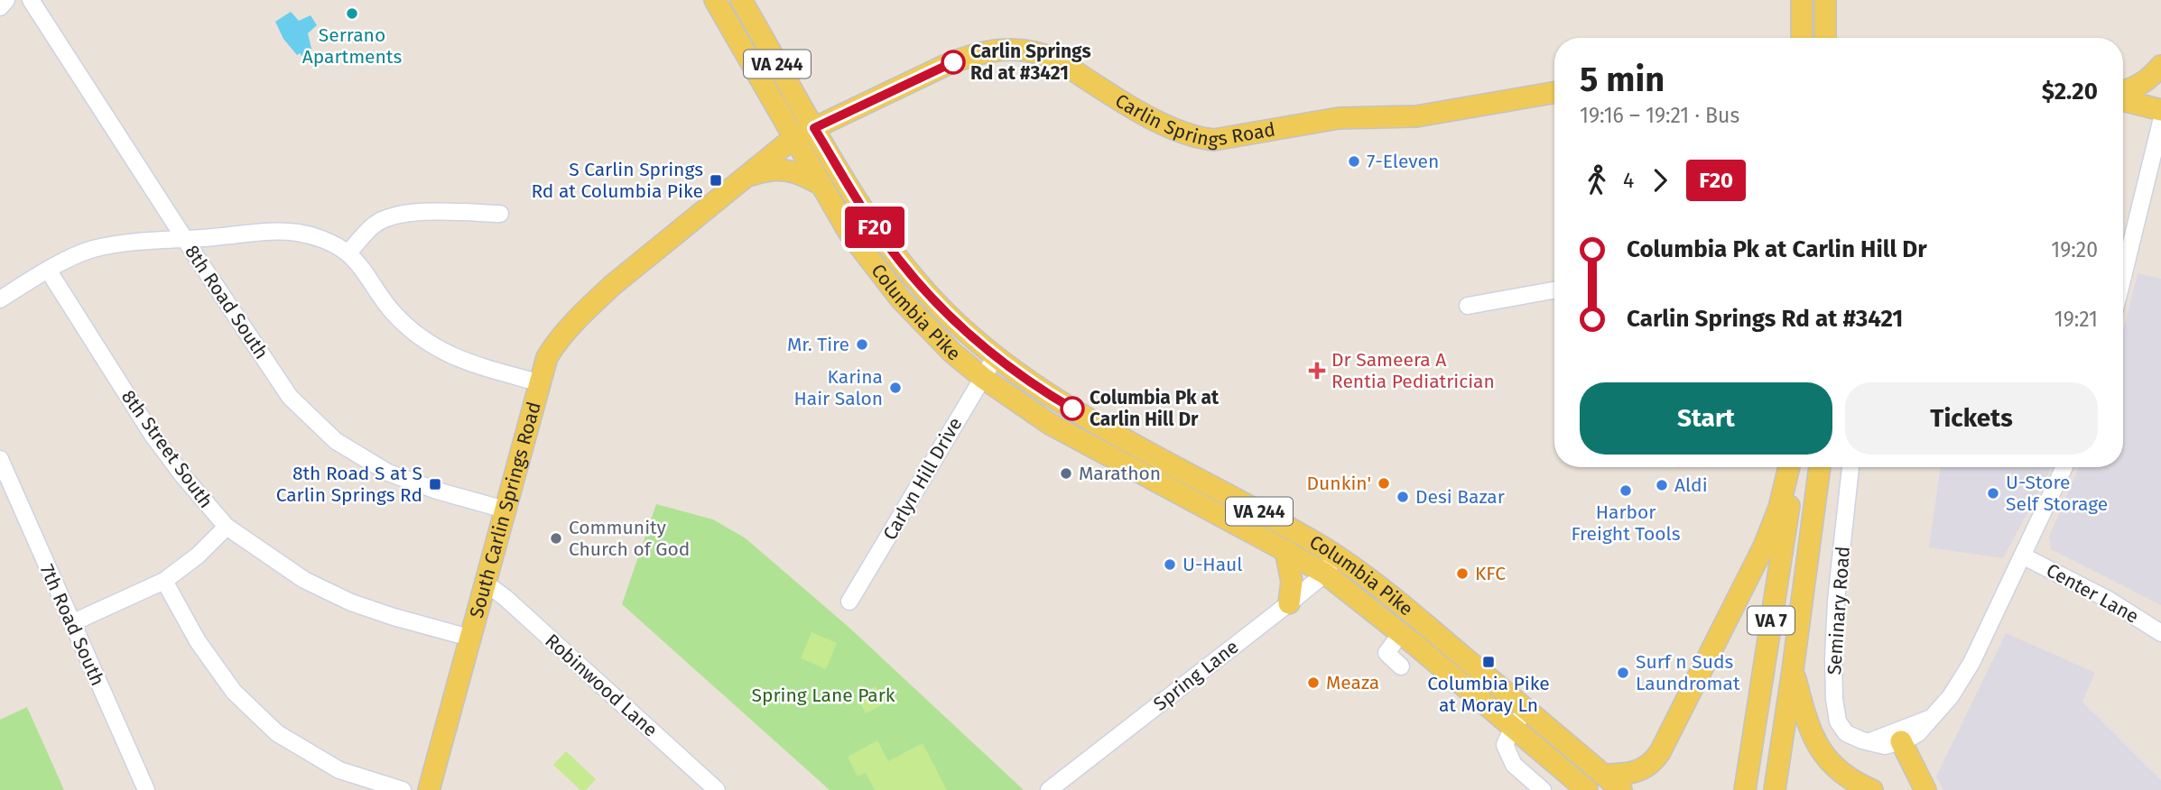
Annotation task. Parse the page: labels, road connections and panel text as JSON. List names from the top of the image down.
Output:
{
  "streets": {
    "main road": [
      "VA 244",
      "Carlin Springs Road",
      "Columbia Pike",
      "South Carlin Springs Road",
      "VA 7"
    ],
    "street": [
      "8th Road South",
      "8th Street South",
      "Carlyn Hill Drive",
      "Center Lane",
      "Seminary Road",
      "7th Road South",
      "Spring Lane",
      "Robinwood Lane"
    ]
  },
  "crossings": [
    ["Carlin Springs Road", "Columbia Pike"],
    ["Carlin Springs Road", "South Carlin Springs Road"],
    ["8th Road South", "South Carlin Springs Road"],
    ["Columbia Pike", "Carlyn Hill Drive"],
    ["Columbia Pike", "Spring Lane"],
    ["8th Street South", "South Carlin Springs Road"],
    ["South Carlin Springs Road", "Robinwood Lane"]
  ],
  "parks": ["Spring Lane Park"],
  "places": {
    "other": [
      "Serrano Apartments",
      "Carlin Springs Rd at #3421",
      "7-Eleven",
      "Mr. Tire",
      "Karina Hair Salon",
      "Columbia Pk at Carlin Hill Dr",
      "Marathon",
      "Dunkin'",
      "Aldi",
      "Harbor Freight Tools",
      "U-Store Self Storage",
      "Desi Bazar",
      "Community Church of God",
      "U-Haul",
      "KFC",
      "Surf n Suds Laundromat",
      "Meaza"
    ],
    "transit": ["S Carlin Springs Rd at Columbia Pike", "8th Road S at S Carlin Springs Rd", "Columbia Pike at Moray Ln"],
    "health": ["Dr Sameera A Rentia Pediatrician"]
  },
  "lines": ["bus line F20"],
  "page": {
    "on_map": "F20",
    "heading": ["5 min", "19:16 – 19:21 · Bus", "$2.20"],
    "legs": ["4", "F20"],
    "list": [
      {
        "name": "Columbia Pk at Carlin Hill Dr",
        "value": "19:20"
      },
      {
        "name": "Carlin Springs Rd at #3421",
        "value": "19:21"
      }
    ],
    "buttons": ["Start", "Tickets"]
  }
}
